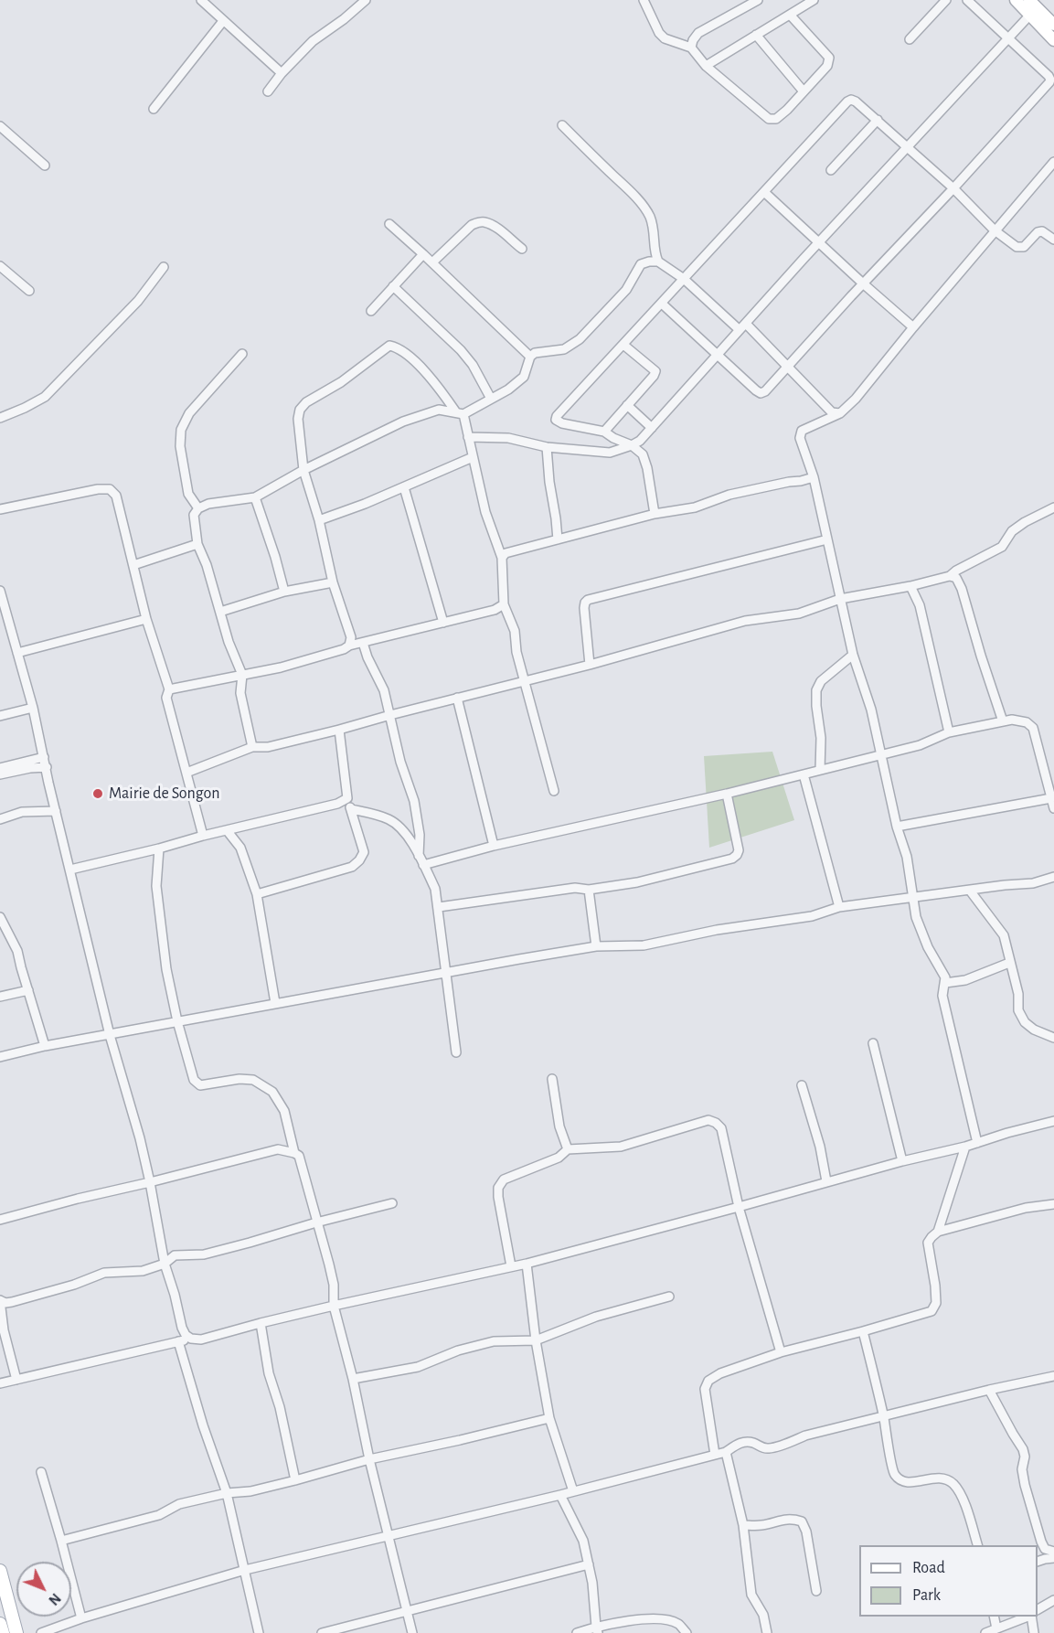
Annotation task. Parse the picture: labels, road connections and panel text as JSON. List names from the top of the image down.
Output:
{
  "places": ["Mairie de Songon"],
  "legend": ["Road", "Park"],
  "north": "bottom right"
}
